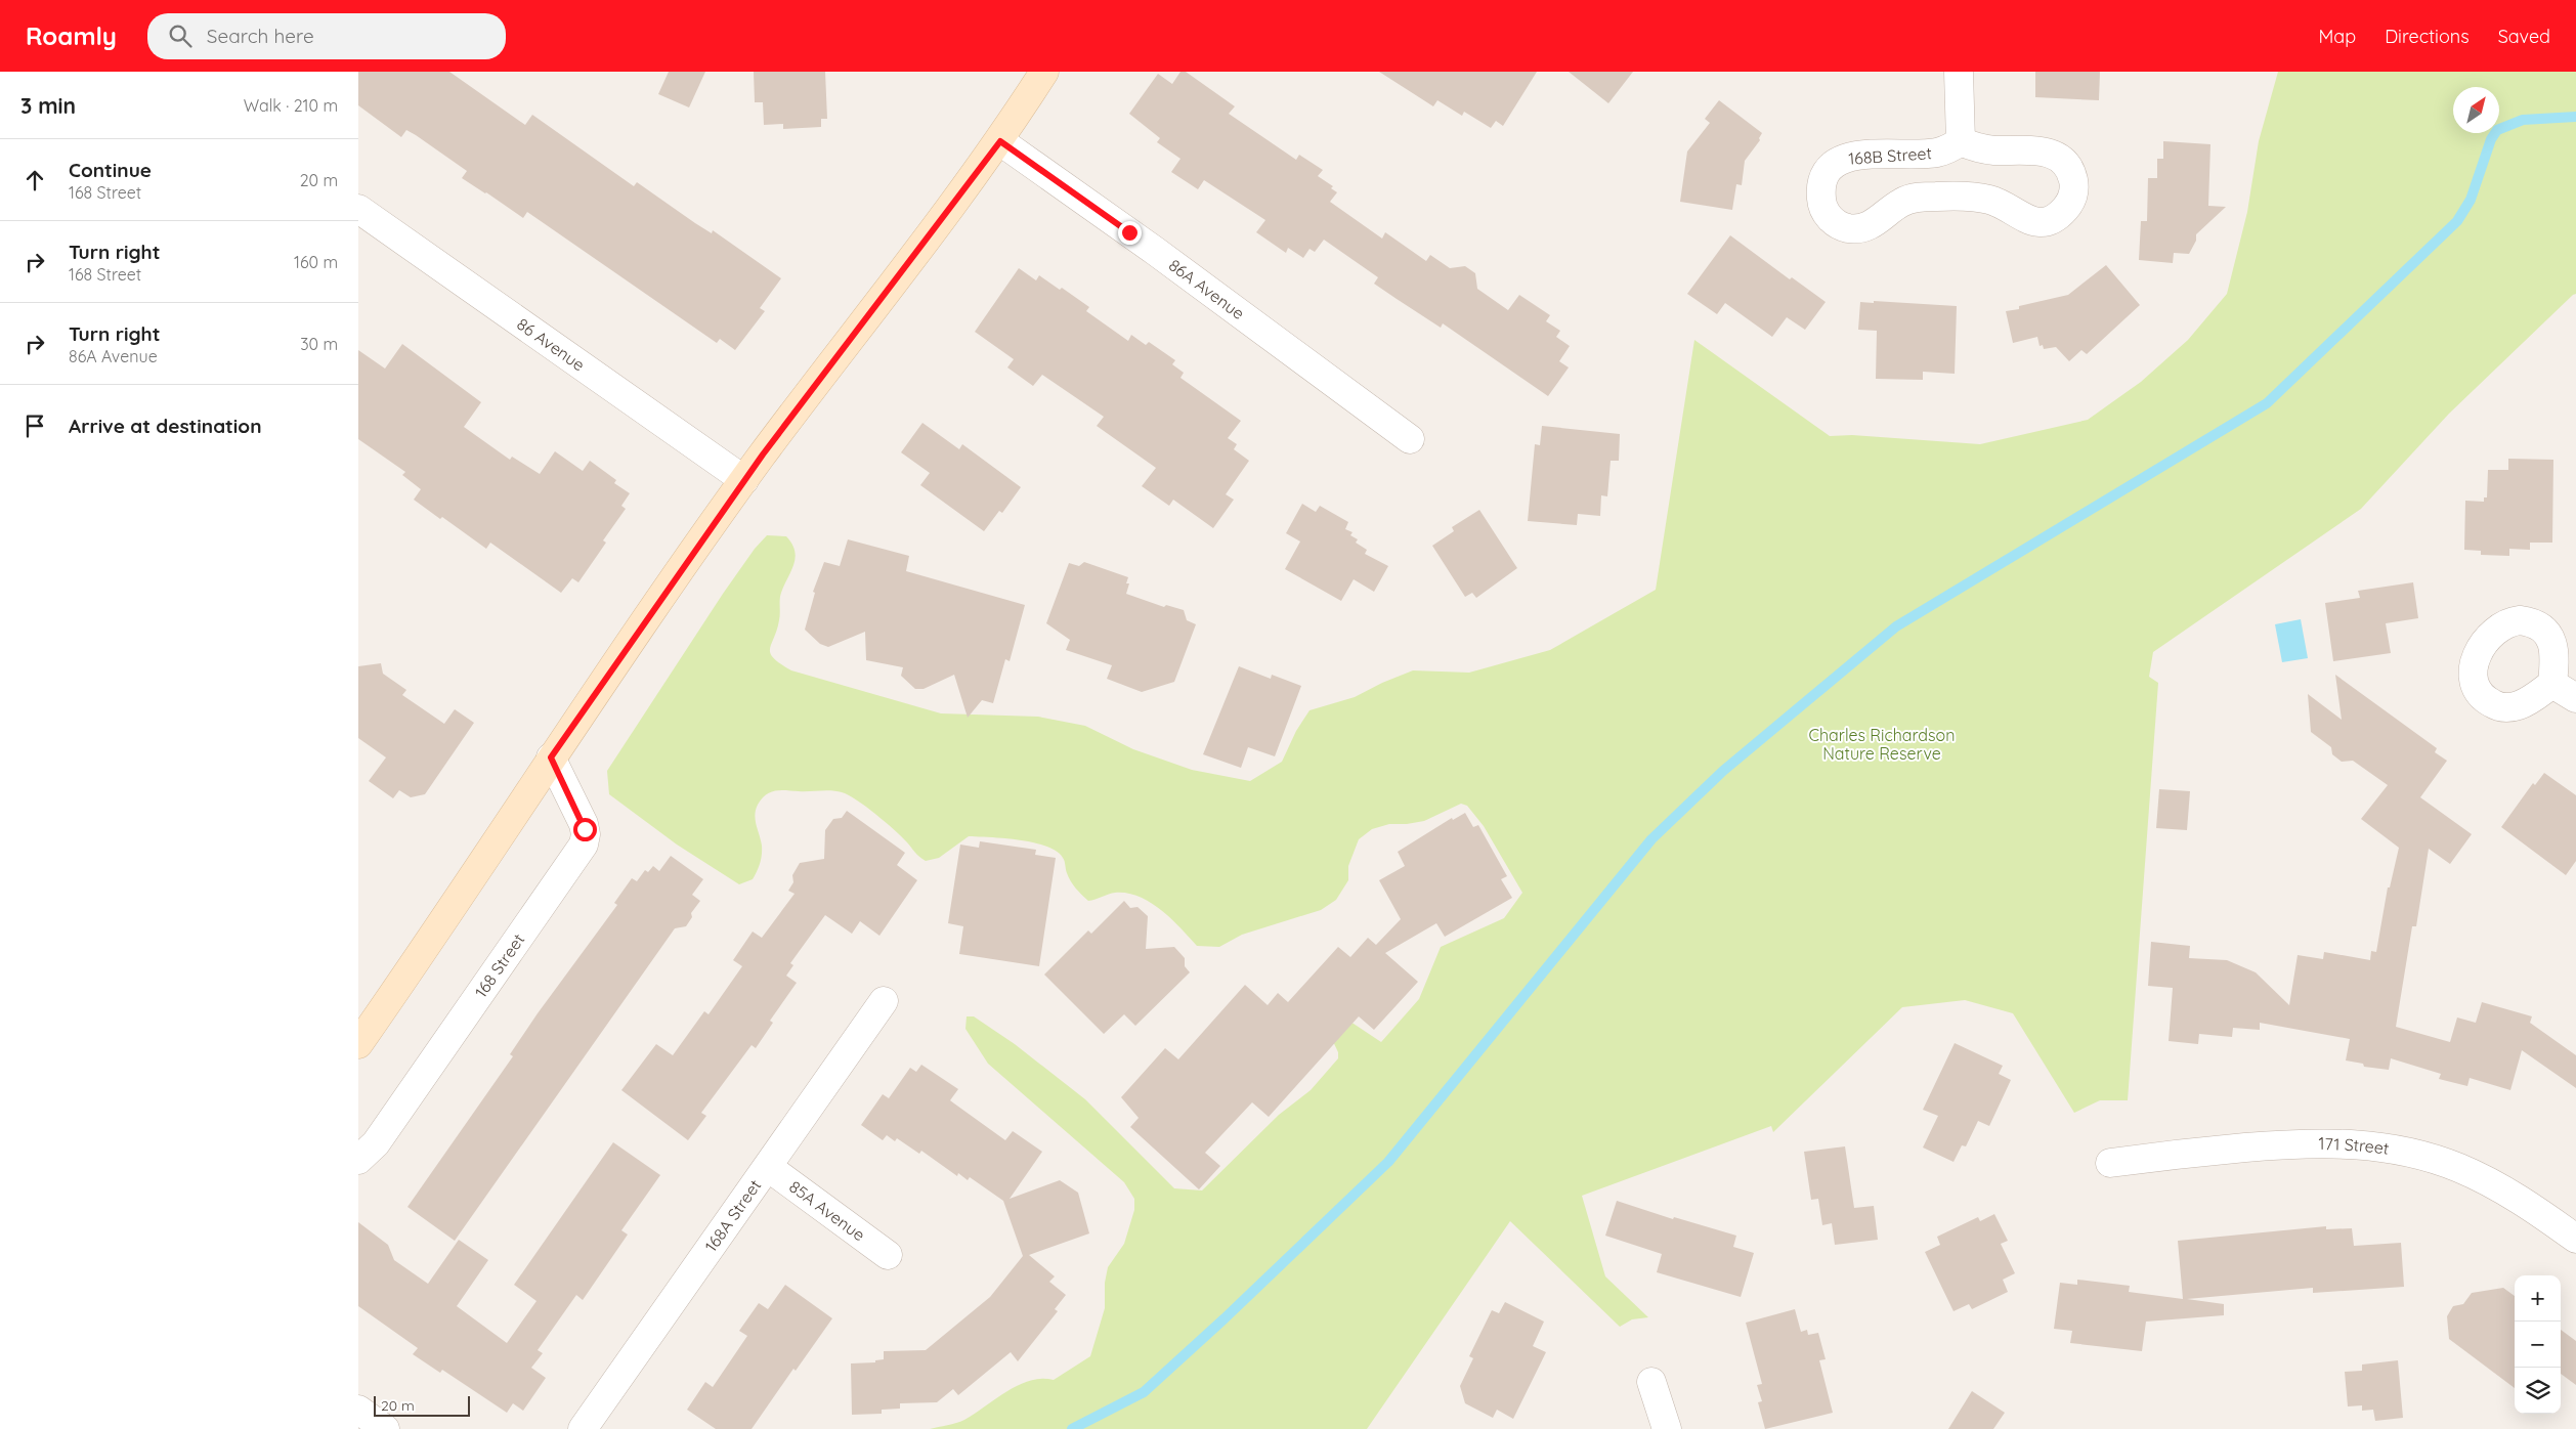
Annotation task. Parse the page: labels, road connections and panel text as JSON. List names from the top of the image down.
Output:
{
  "streets": {
    "street": [
      "168B Street",
      "86A Avenue",
      "86 Avenue",
      "168 Street",
      "171 Street",
      "85A Avenue",
      "168A Street"
    ]
  },
  "crossings": [
    ["85A Avenue", "168A Street"]
  ],
  "parks": ["Charles Richardson Nature Reserve"],
  "scale_bar": "20 m",
  "north": "top right",
  "page": {
    "header": "Roamly",
    "search": "Search here",
    "nav": ["Map", "Directions", "Saved"],
    "heading": ["3 min", "Walk · 210 m"],
    "list": [
      ["Continue", "168 Street", "20 m"],
      ["Turn right", "168 Street", "160 m"],
      ["Turn right", "86A Avenue", "30 m"],
      "Arrive at destination"
    ],
    "map_buttons": ["+", "−"],
    "scale": "20 m"
  }
}
